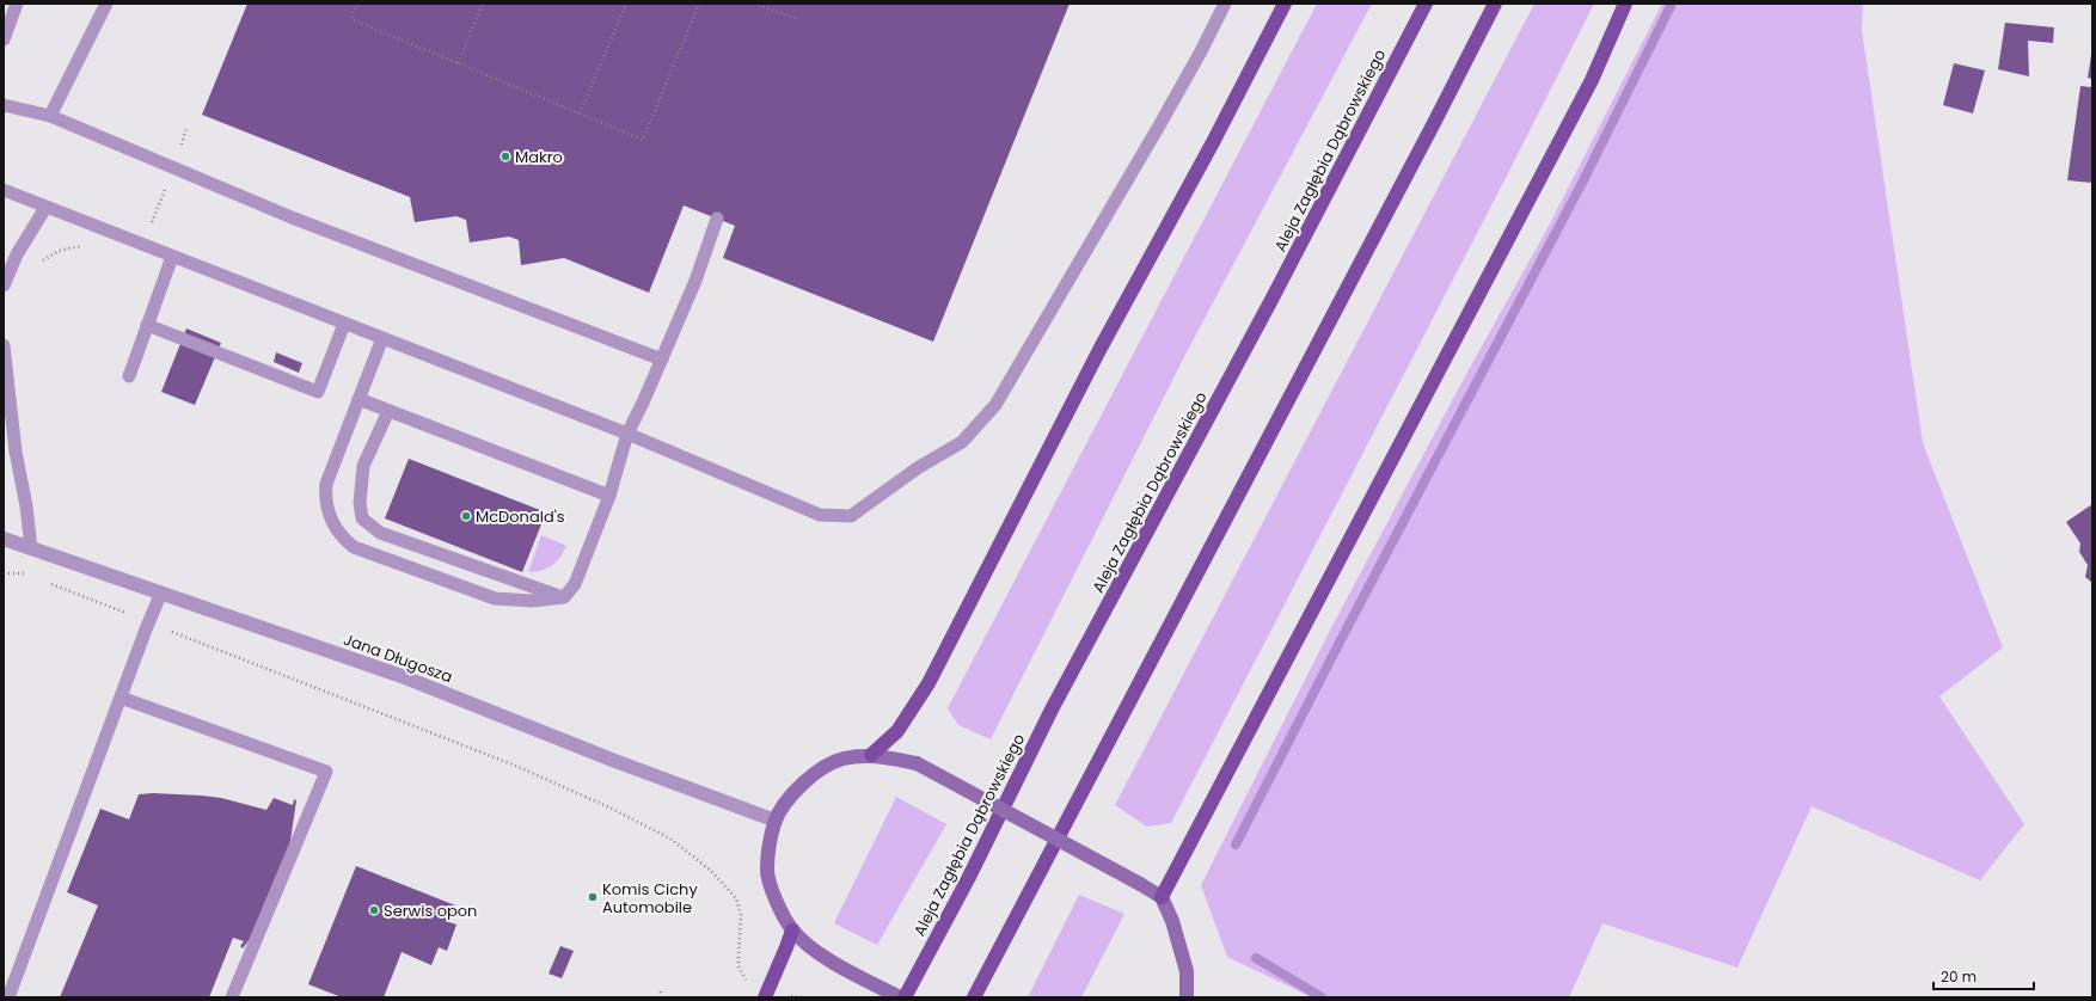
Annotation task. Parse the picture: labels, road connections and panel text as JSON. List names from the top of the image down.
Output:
{
  "streets": {
    "main road": ["Aleja Zagłębia Dąbrowskiego"],
    "street": ["Jana Długosza"]
  },
  "places": [
    "Makro",
    "McDonald's",
    "Komis Cichy Automobile",
    "Serwis opon"
  ],
  "scale_bar": "20 m"
}
